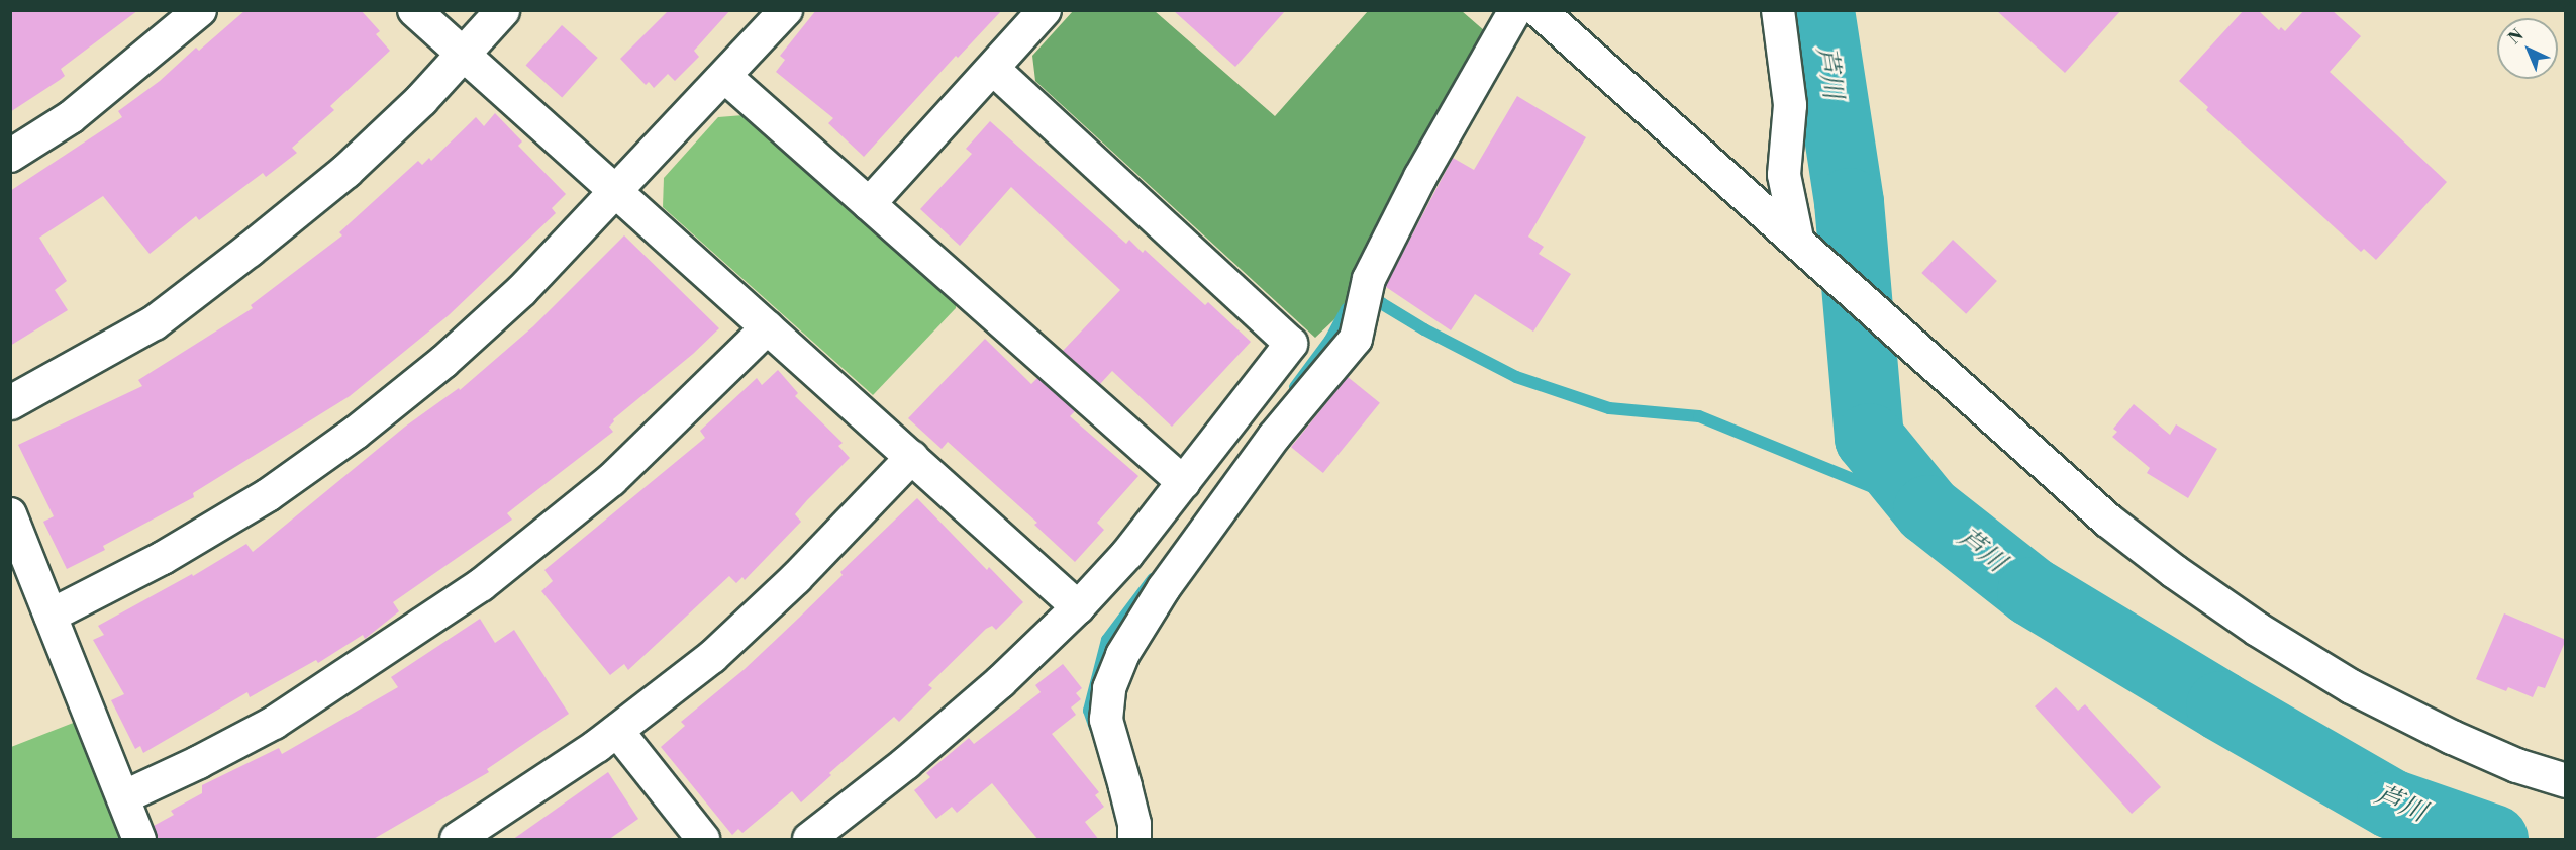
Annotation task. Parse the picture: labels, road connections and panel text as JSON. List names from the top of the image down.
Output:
{
  "water": ["芦川"],
  "north": "top left"
}
